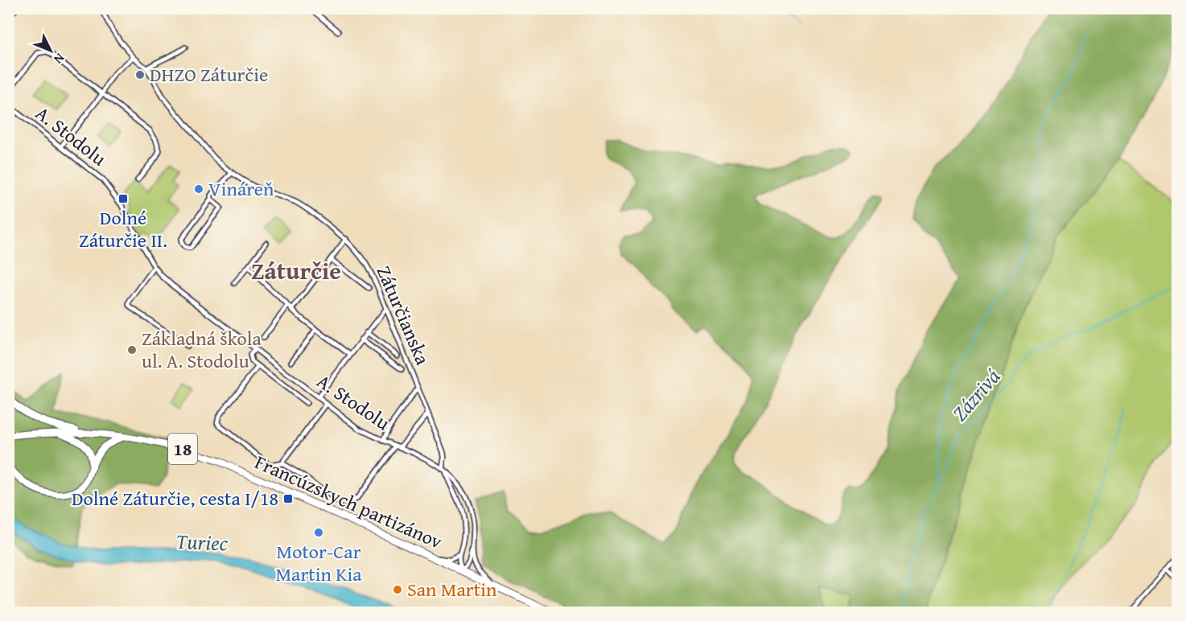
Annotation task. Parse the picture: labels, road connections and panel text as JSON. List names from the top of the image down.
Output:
{
  "streets": {
    "main road": ["18", "Francúzskych partizánov"],
    "street": ["A. Stodolu", "Záturčianska"]
  },
  "crossings": [
    ["A. Stodolu", "Záturčianska"],
    ["18", "Francúzskych partizánov"]
  ],
  "districts": ["Záturčie"],
  "water": ["Zázrivá", "Turiec"],
  "places": {
    "other": [
      "DHZO Záturčie",
      "Vináreň",
      "Základná škola ul. A. Stodolu",
      "Motor-Car Martin Kia",
      "San Martin"
    ],
    "transit": ["Dolné Záturčie II.", "Dolné Záturčie, cesta I/18"]
  },
  "north": "bottom right"
}
